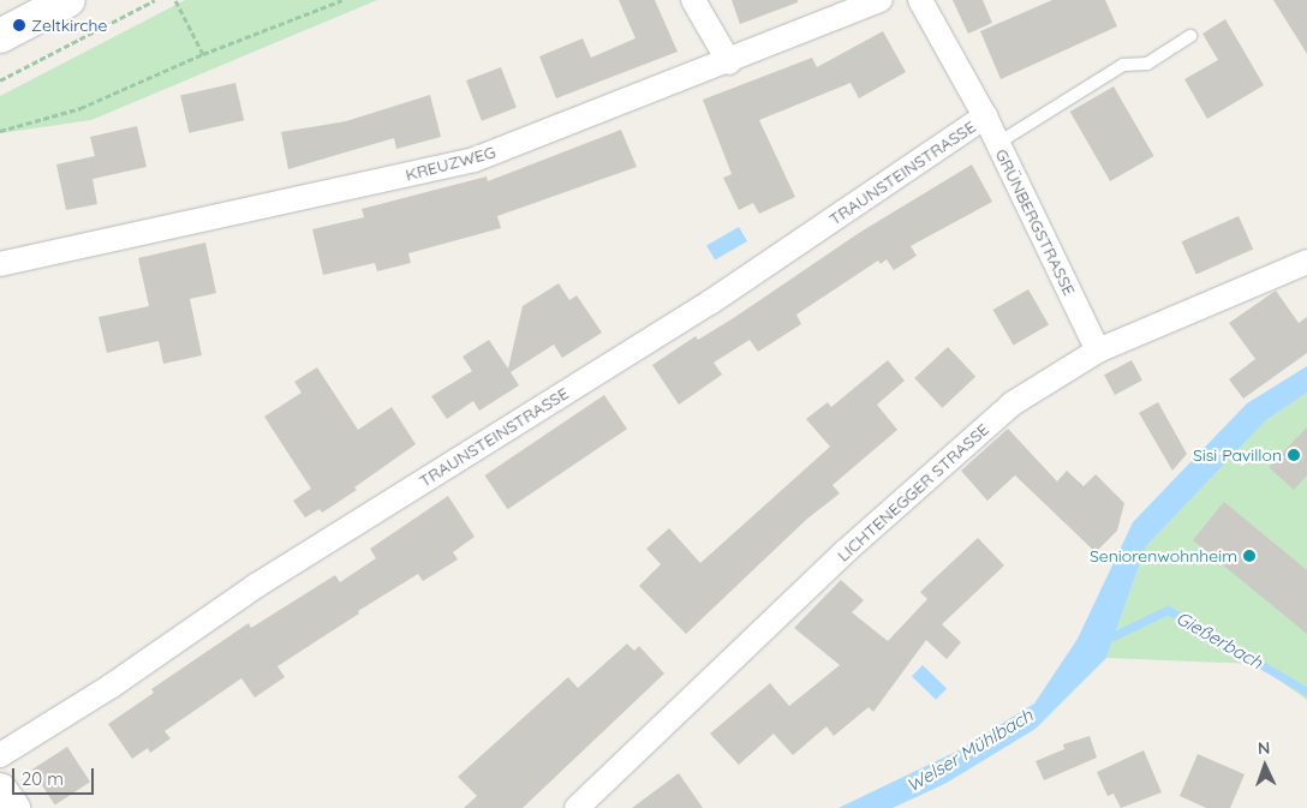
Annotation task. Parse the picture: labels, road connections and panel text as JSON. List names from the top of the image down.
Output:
{
  "streets": {
    "street": [
      "KREUZWEG",
      "TRAUNSTEINSTRASSE",
      "GRÜNBERGSTRASSE",
      "LICHTENEGGER STRASSE"
    ]
  },
  "crossings": [
    ["TRAUNSTEINSTRASSE", "GRÜNBERGSTRASSE"],
    ["GRÜNBERGSTRASSE", "LICHTENEGGER STRASSE"]
  ],
  "water": ["Gießerbach", "Welser Mühlbach"],
  "places": ["Zeltkirche", "Sisi Pavillon", "Seniorenwohnheim"],
  "scale_bar": "20 m",
  "north": "top"
}
